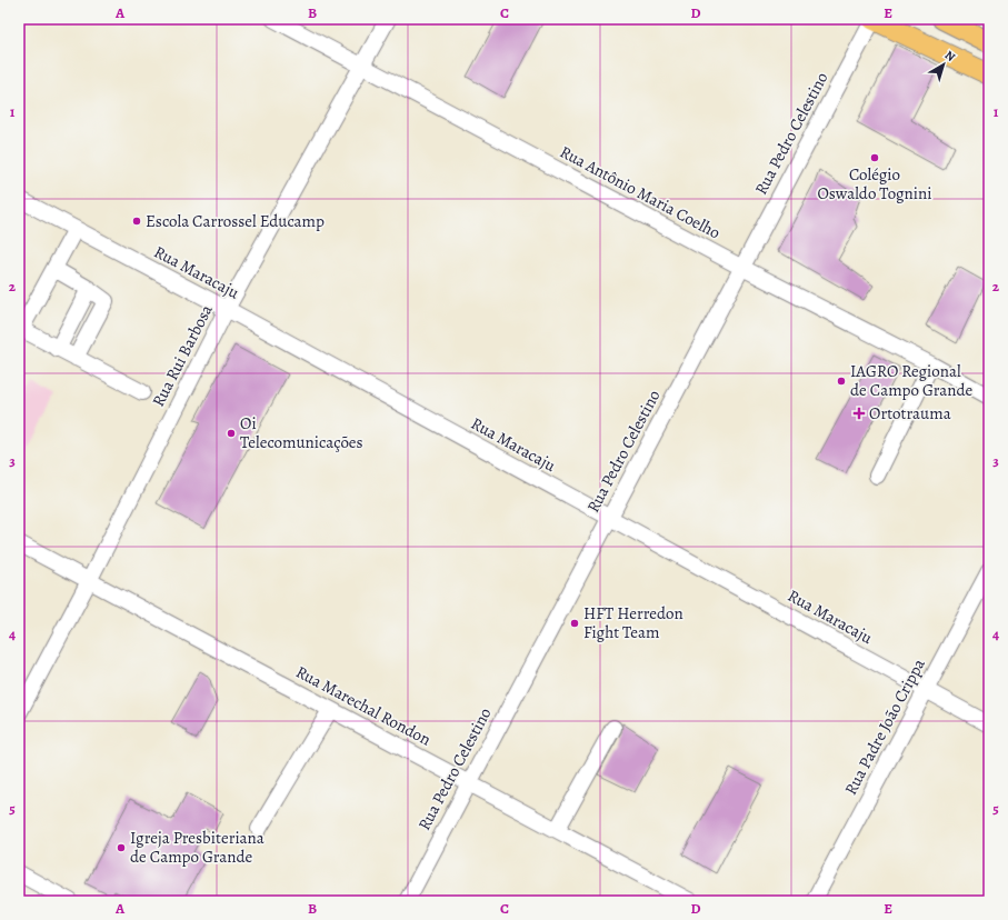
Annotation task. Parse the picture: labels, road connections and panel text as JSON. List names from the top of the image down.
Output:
{
  "streets": {
    "street": [
      "Rua Pedro Celestino",
      "Rua Antônio Maria Coelho",
      "Rua Maracaju",
      "Rua Rui Barbosa",
      "Rua Marechal Rondon",
      "Rua Padre João Crippa"
    ]
  },
  "crossings": [
    ["Rua Pedro Celestino", "Rua Antônio Maria Coelho"],
    ["Rua Pedro Celestino", "Rua Maracaju"],
    ["Rua Pedro Celestino", "Rua Marechal Rondon"],
    ["Rua Antônio Maria Coelho", "Rua Rui Barbosa"],
    ["Rua Maracaju", "Rua Rui Barbosa"],
    ["Rua Maracaju", "Rua Padre João Crippa"],
    ["Rua Rui Barbosa", "Rua Marechal Rondon"]
  ],
  "places": {
    "other": [
      "Colégio Oswaldo Tognini",
      "Escola Carrossel Educamp",
      "IAGRO Regional de Campo Grande",
      "Oi Telecomunicações",
      "HFT Herredon Fight Team",
      "Igreja Presbiteriana de Campo Grande"
    ],
    "health": ["Ortotrauma"]
  },
  "north": "top right",
  "grid": {
    "columns": [
      "A",
      "B",
      "C",
      "D",
      "E"
    ],
    "rows": [
      "1",
      "2",
      "3",
      "4",
      "5"
    ]
  }
}
